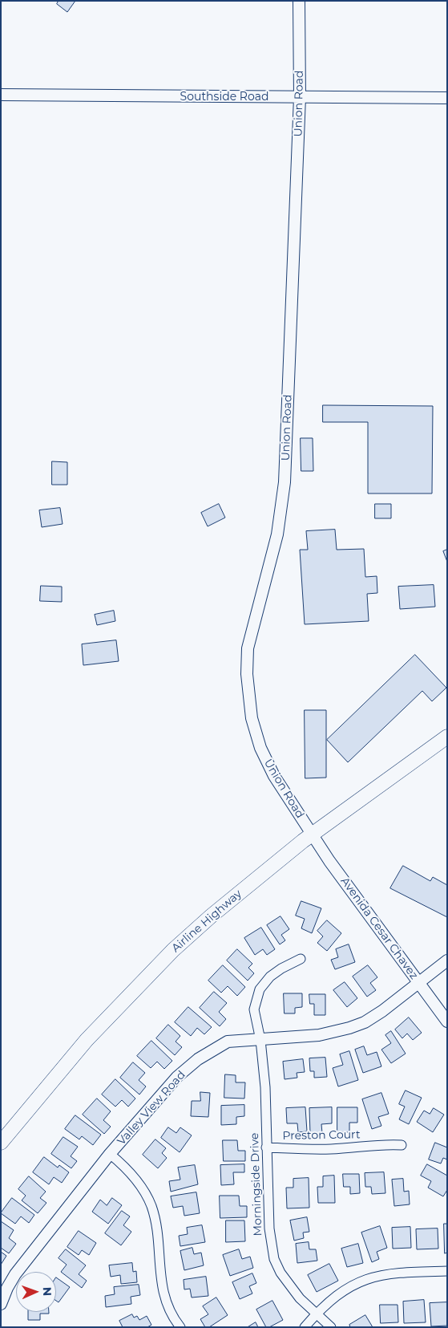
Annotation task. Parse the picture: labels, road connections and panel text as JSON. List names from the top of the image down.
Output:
{
  "streets": {
    "main road": ["Airline Highway"],
    "street": [
      "Southside Road",
      "Union Road",
      "Avenida Cesar Chavez",
      "Valley View Road",
      "Preston Court",
      "Morningside Drive"
    ]
  },
  "crossings": [
    ["Southside Road", "Union Road"],
    ["Union Road", "Airline Highway"],
    ["Union Road", "Avenida Cesar Chavez"],
    ["Airline Highway", "Avenida Cesar Chavez"],
    ["Avenida Cesar Chavez", "Valley View Road"],
    ["Valley View Road", "Morningside Drive"],
    ["Preston Court", "Morningside Drive"]
  ],
  "north": "right"
}
